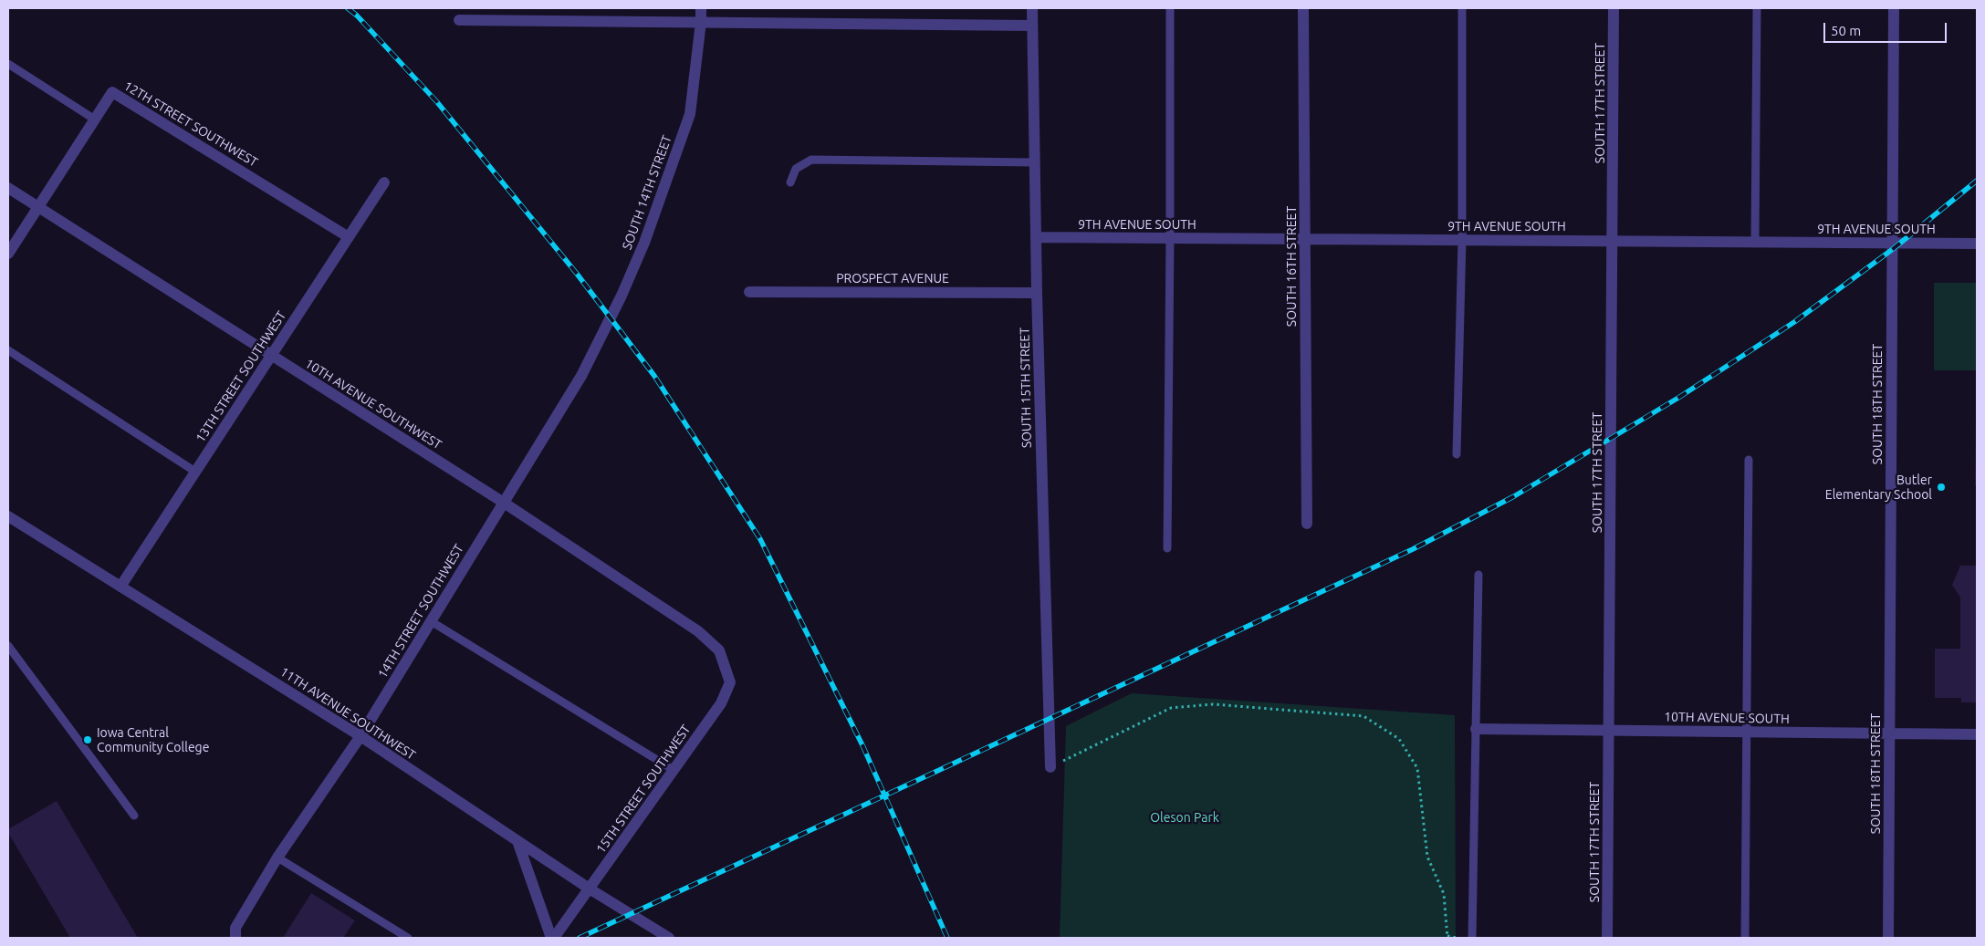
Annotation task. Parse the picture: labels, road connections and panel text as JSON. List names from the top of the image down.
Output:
{
  "streets": {
    "street": [
      "SOUTH 17TH STREET",
      "12TH STREET SOUTHWEST",
      "SOUTH 14TH STREET",
      "9TH AVENUE SOUTH",
      "SOUTH 16TH STREET",
      "PROSPECT AVENUE",
      "13TH STREET SOUTHWEST",
      "SOUTH 15TH STREET",
      "10TH AVENUE SOUTHWEST",
      "SOUTH 18TH STREET",
      "14TH STREET SOUTHWEST",
      "11TH AVENUE SOUTHWEST",
      "10TH AVENUE SOUTH",
      "15TH STREET SOUTHWEST"
    ]
  },
  "crossings": [
    ["SOUTH 17TH STREET", "9TH AVENUE SOUTH"],
    ["SOUTH 17TH STREET", "10TH AVENUE SOUTH"],
    ["12TH STREET SOUTHWEST", "13TH STREET SOUTHWEST"],
    ["12TH STREET SOUTHWEST", "10TH AVENUE SOUTHWEST"],
    ["SOUTH 14TH STREET", "14TH STREET SOUTHWEST"],
    ["9TH AVENUE SOUTH", "SOUTH 16TH STREET"],
    ["9TH AVENUE SOUTH", "SOUTH 15TH STREET"],
    ["9TH AVENUE SOUTH", "SOUTH 18TH STREET"],
    ["PROSPECT AVENUE", "SOUTH 15TH STREET"],
    ["13TH STREET SOUTHWEST", "10TH AVENUE SOUTHWEST"],
    ["13TH STREET SOUTHWEST", "11TH AVENUE SOUTHWEST"],
    ["10TH AVENUE SOUTHWEST", "14TH STREET SOUTHWEST"],
    ["10TH AVENUE SOUTHWEST", "15TH STREET SOUTHWEST"],
    ["SOUTH 18TH STREET", "10TH AVENUE SOUTH"],
    ["14TH STREET SOUTHWEST", "11TH AVENUE SOUTHWEST"],
    ["11TH AVENUE SOUTHWEST", "15TH STREET SOUTHWEST"]
  ],
  "parks": ["Oleson Park"],
  "places": ["Butler Elementary School", "Iowa Central Community College"],
  "scale_bar": "50 m"
}
